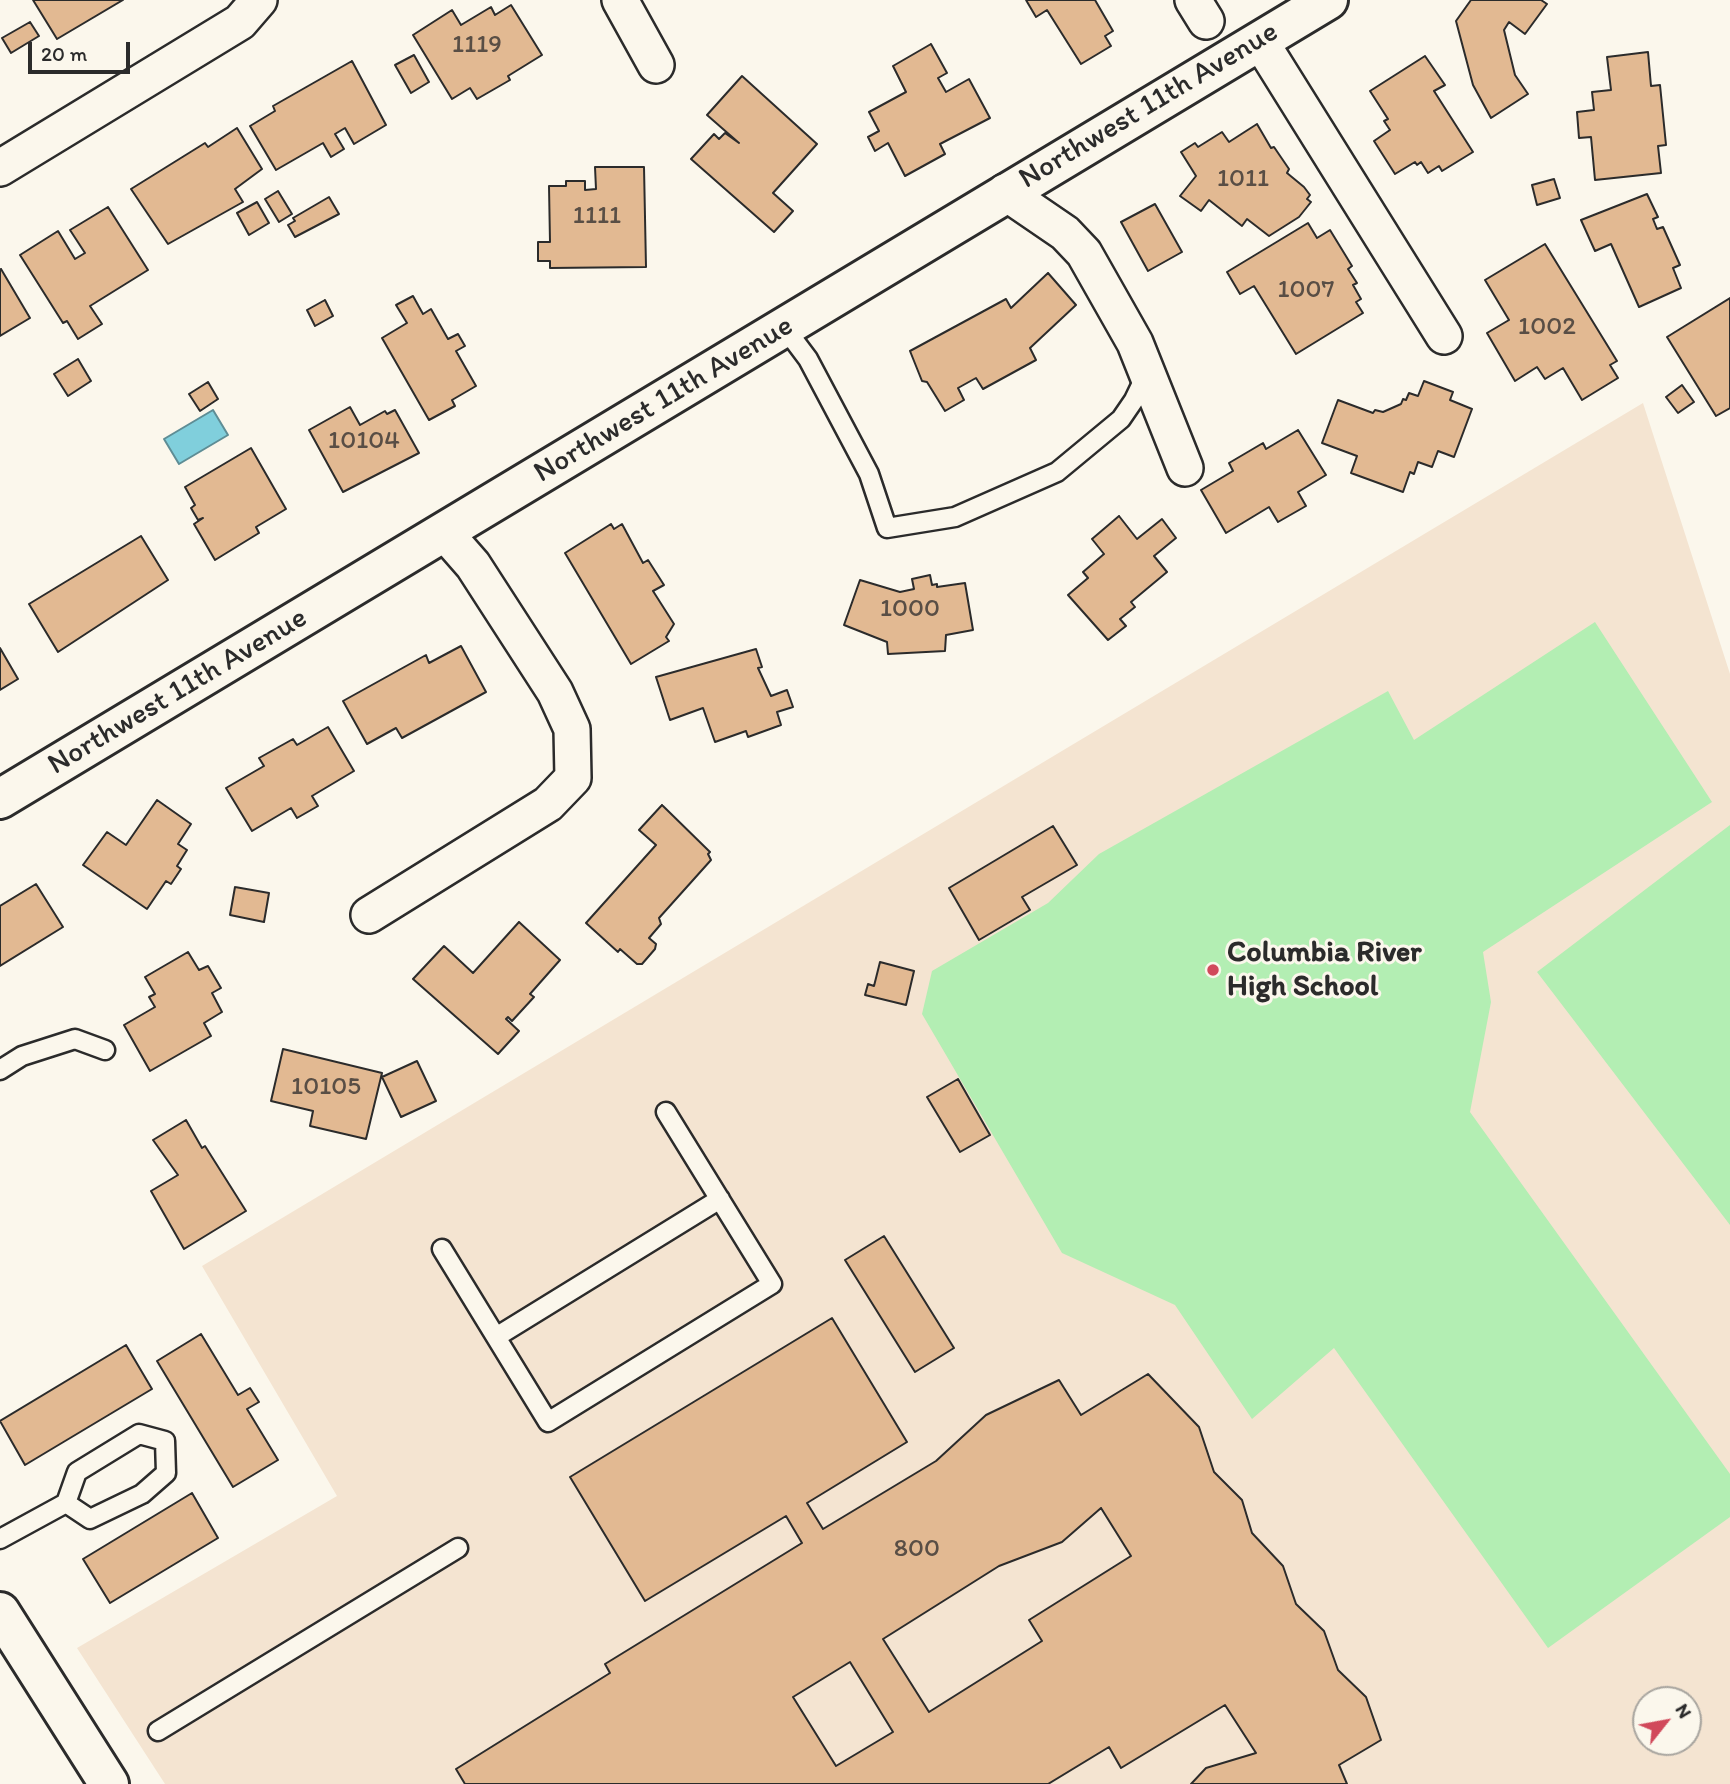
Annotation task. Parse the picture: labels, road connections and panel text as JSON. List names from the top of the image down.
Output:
{
  "streets": {
    "street": ["Northwest 11th Avenue"]
  },
  "places": ["Columbia River High School"],
  "house_numbers": [
    "1119",
    "1011",
    "1111",
    "1007",
    "1002",
    "10104",
    "1000",
    "10105",
    "800"
  ],
  "scale_bar": "20 m",
  "north": "top right"
}
